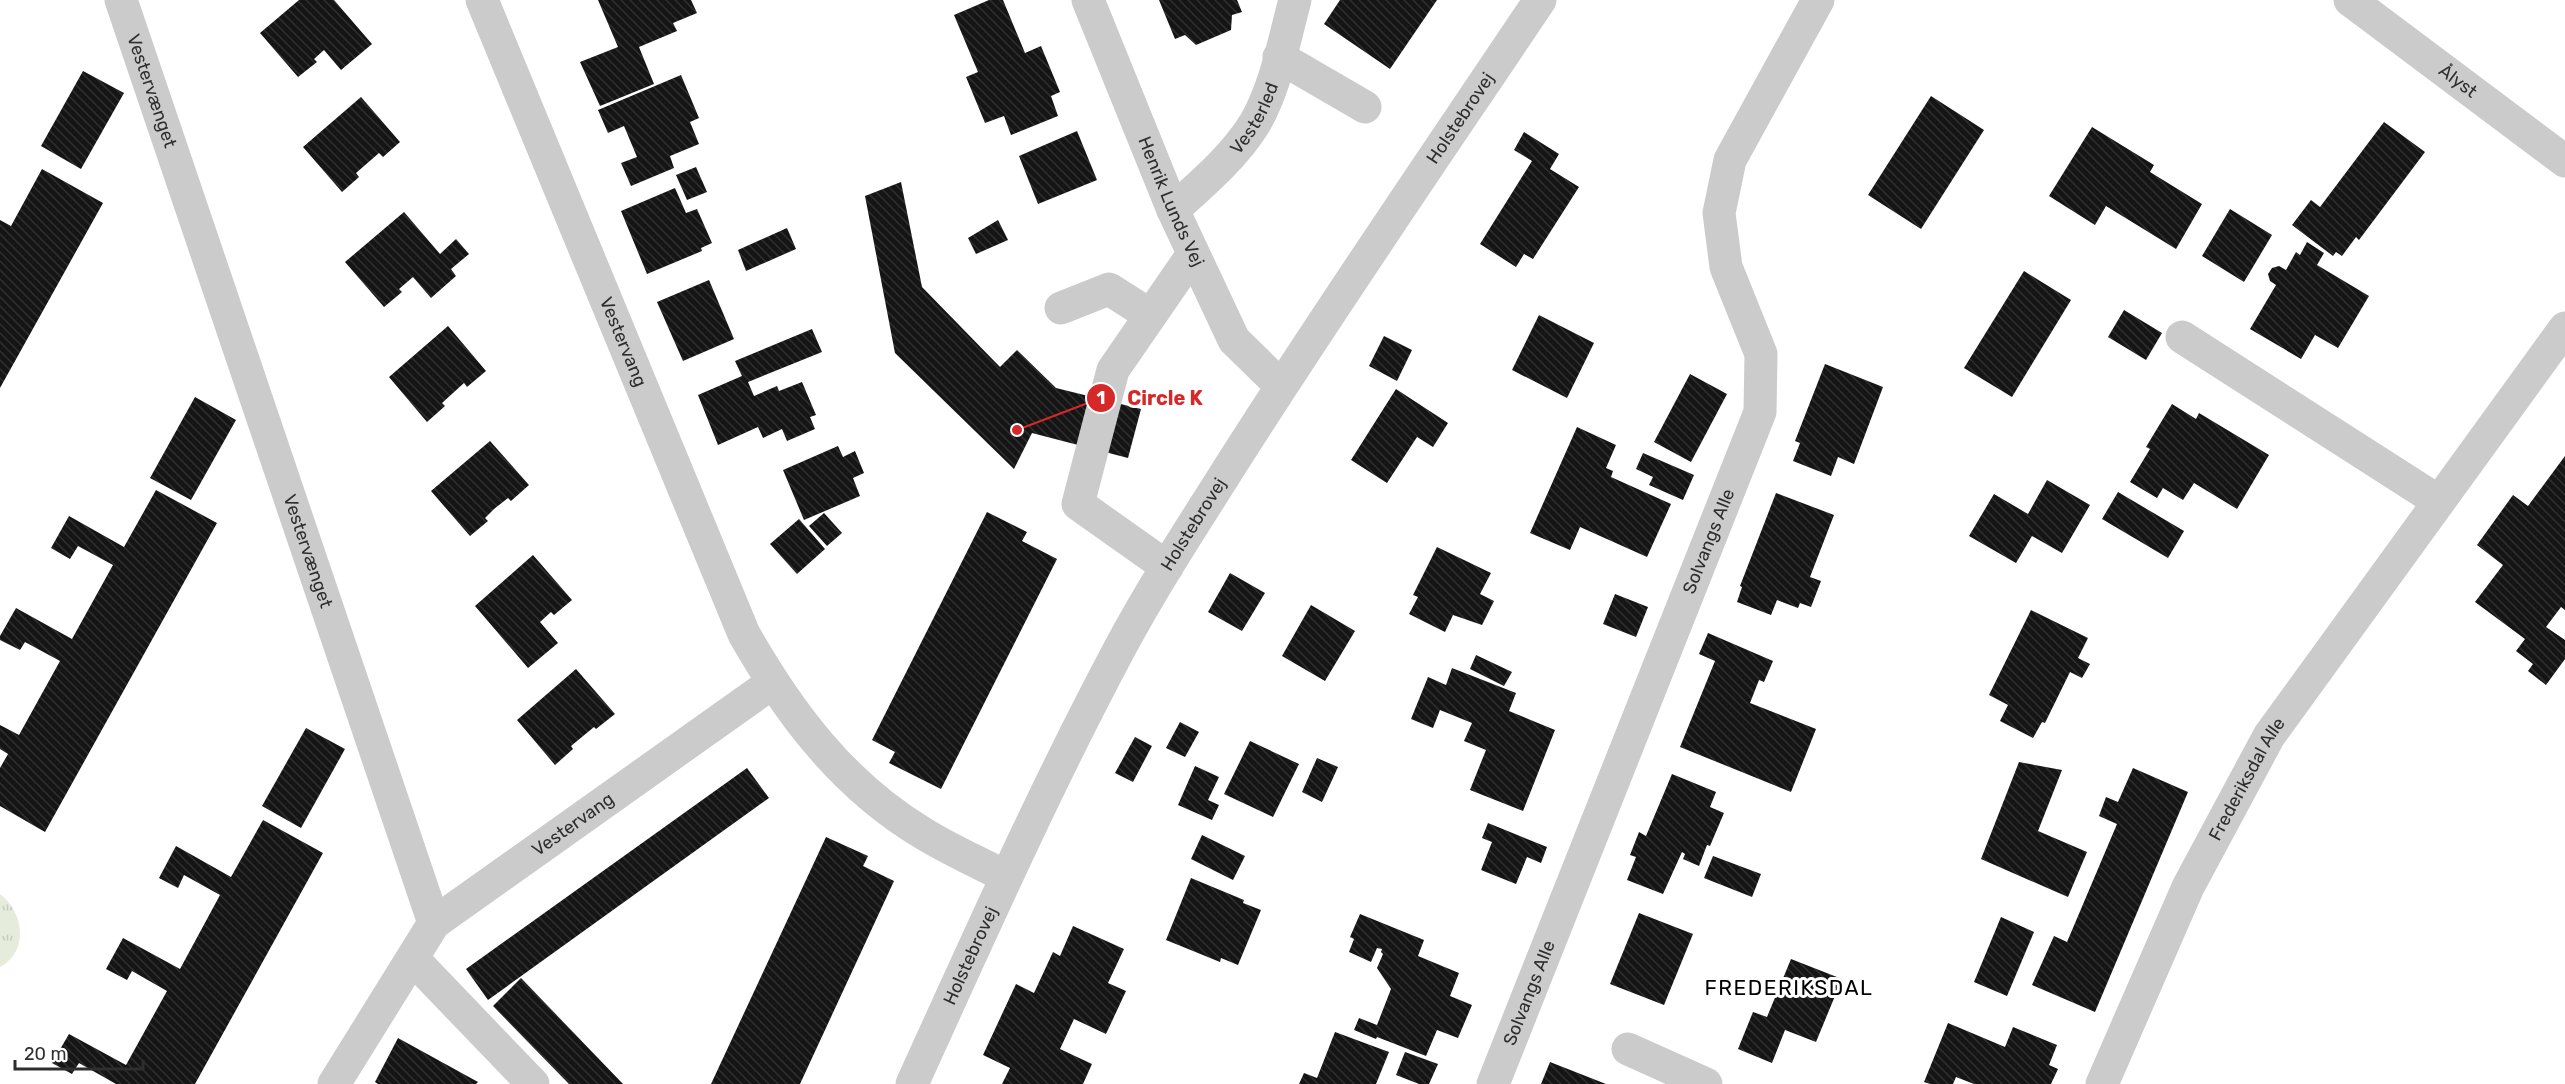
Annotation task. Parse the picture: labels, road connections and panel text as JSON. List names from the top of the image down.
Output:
{
  "streets": {
    "street": [
      "Ålyst",
      "Vestervænget",
      "Vesterled",
      "Holstebrovej",
      "Henrik Lunds Vej",
      "Vestervang",
      "Solvangs Alle",
      "Frederiksdal Alle"
    ]
  },
  "crossings": [
    ["Vestervænget", "Vestervang"],
    ["Vesterled", "Henrik Lunds Vej"],
    ["Holstebrovej", "Henrik Lunds Vej"],
    ["Holstebrovej", "Vestervang"]
  ],
  "districts": ["FREDERIKSDAL"],
  "places": ["Circle K"],
  "scale_bar": "20 m"
}
